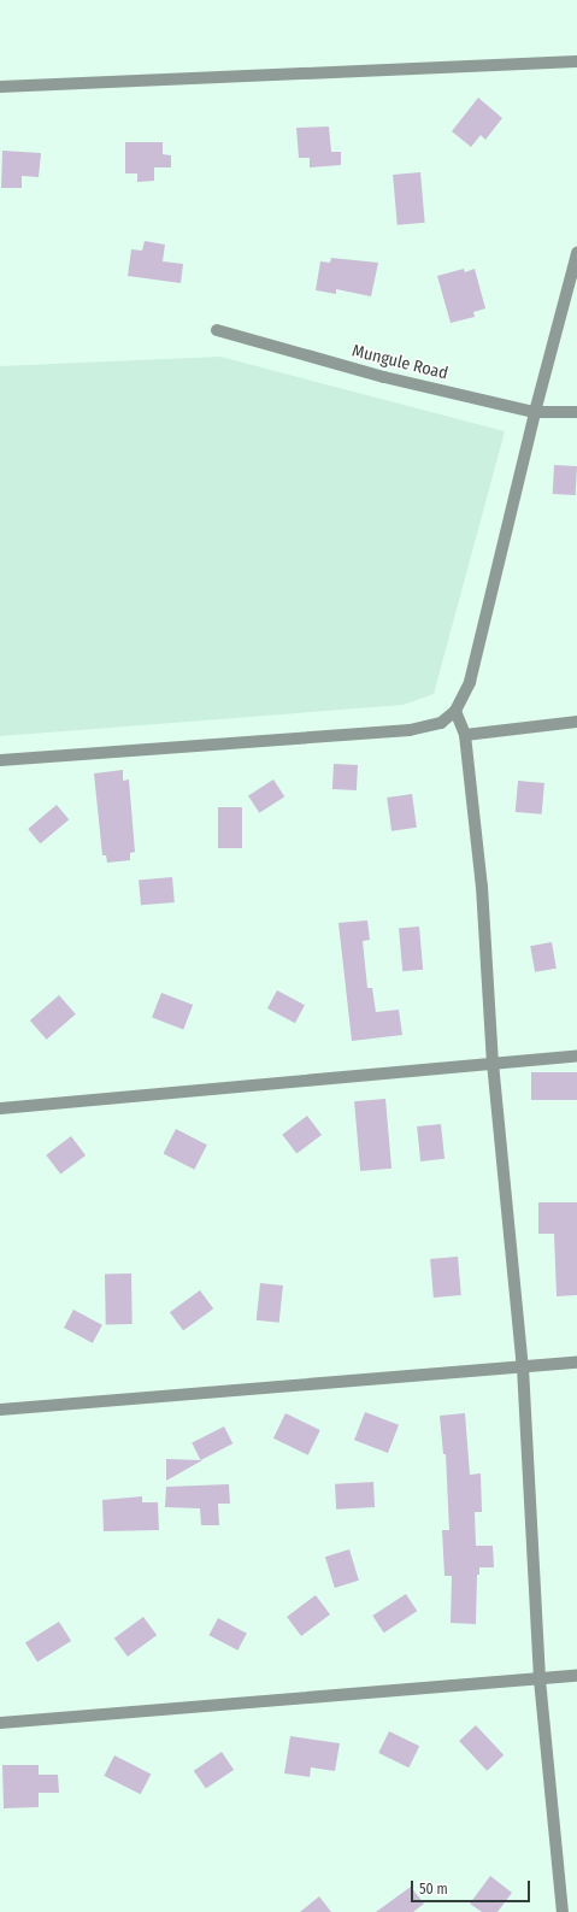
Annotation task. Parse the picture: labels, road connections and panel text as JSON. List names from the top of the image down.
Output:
{
  "streets": {
    "street": ["Mungule Road"]
  },
  "scale_bar": "50 m"
}
